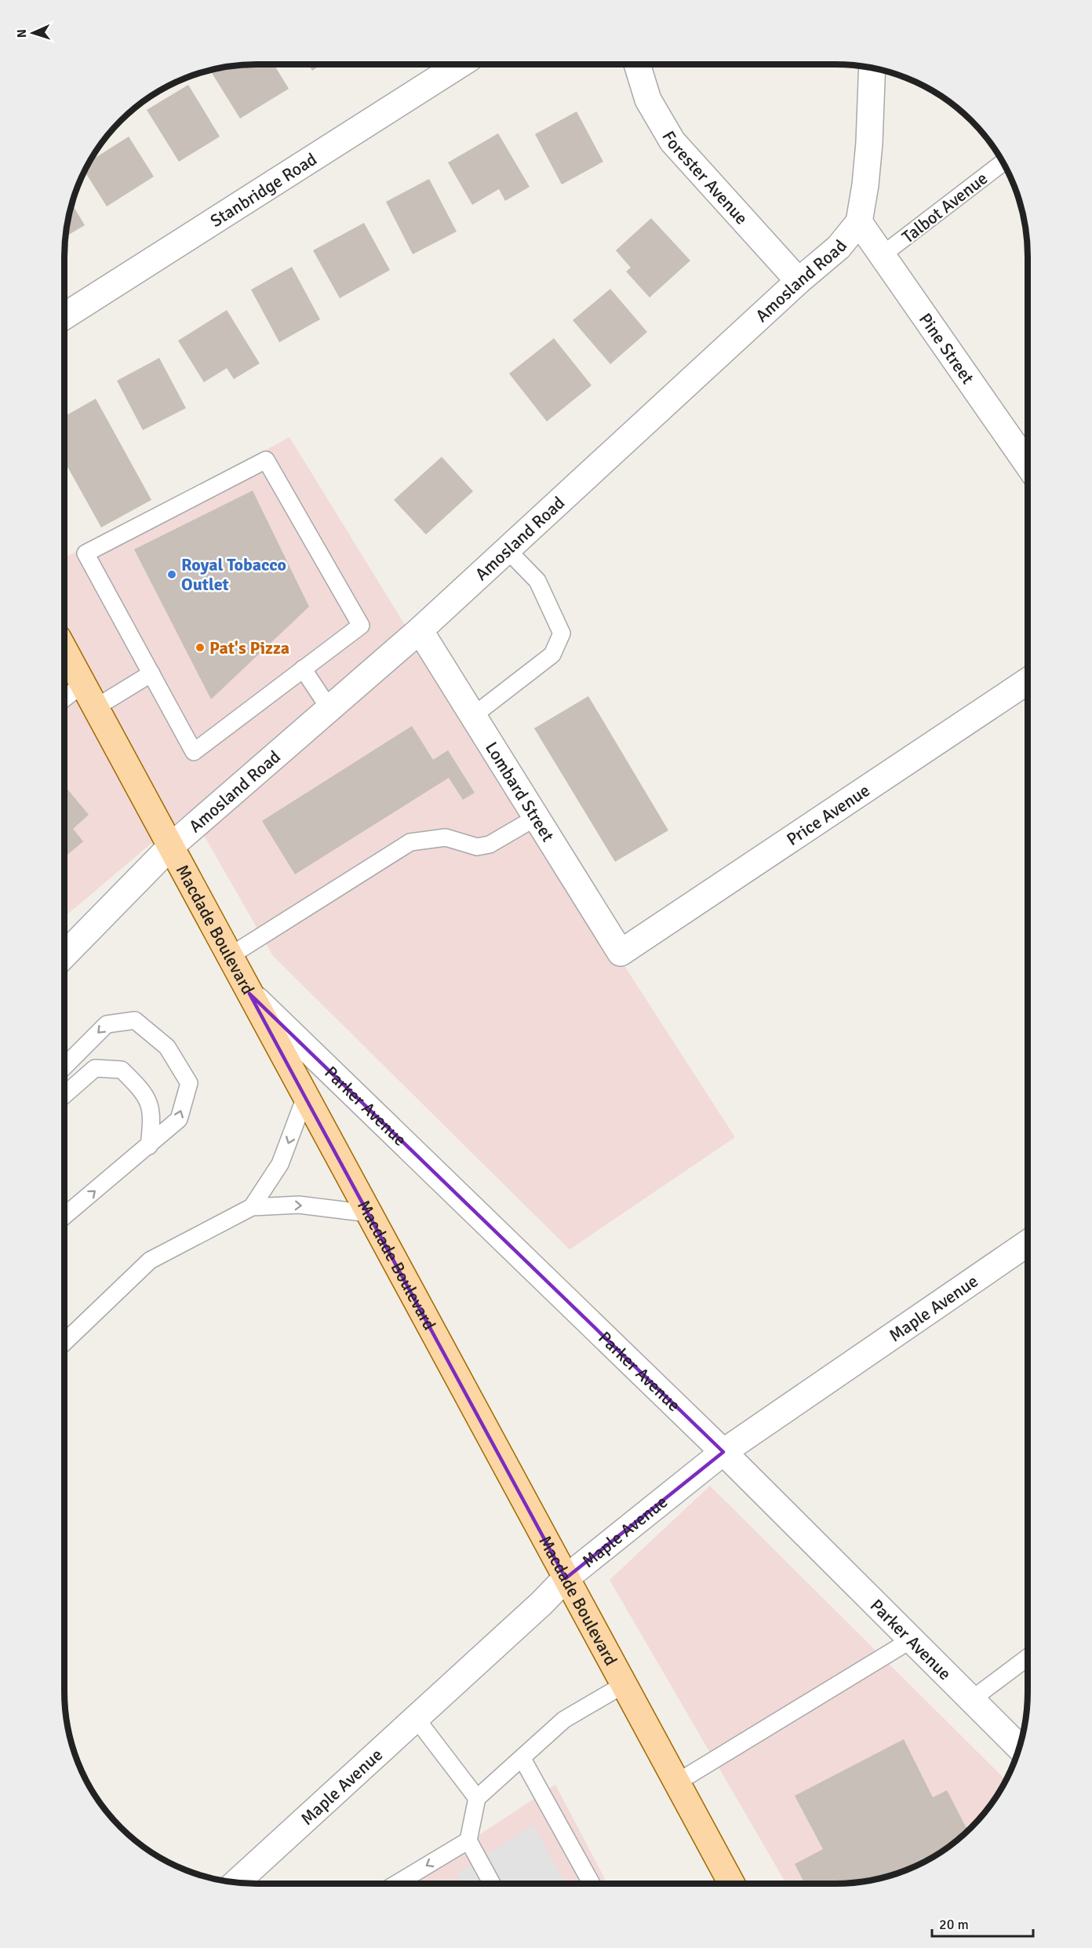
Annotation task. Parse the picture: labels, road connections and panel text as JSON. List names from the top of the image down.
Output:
{
  "streets": {
    "main road": ["Macdade Boulevard"],
    "street": [
      "Forester Avenue",
      "Stanbridge Road",
      "Amosland Road",
      "Pine Street",
      "Lombard Street",
      "Price Avenue",
      "Parker Avenue",
      "Maple Avenue"
    ],
    "lane": ["Talbot Avenue"]
  },
  "crossings": [
    ["Forester Avenue", "Amosland Road"],
    ["Talbot Avenue", "Pine Street"],
    ["Amosland Road", "Pine Street"],
    ["Amosland Road", "Lombard Street"],
    ["Amosland Road", "Macdade Boulevard"],
    ["Lombard Street", "Price Avenue"],
    ["Macdade Boulevard", "Parker Avenue"],
    ["Macdade Boulevard", "Maple Avenue"],
    ["Parker Avenue", "Maple Avenue"]
  ],
  "places": ["Royal Tobacco Outlet", "Pat's Pizza"],
  "scale_bar": "20 m",
  "north": "left"
}
